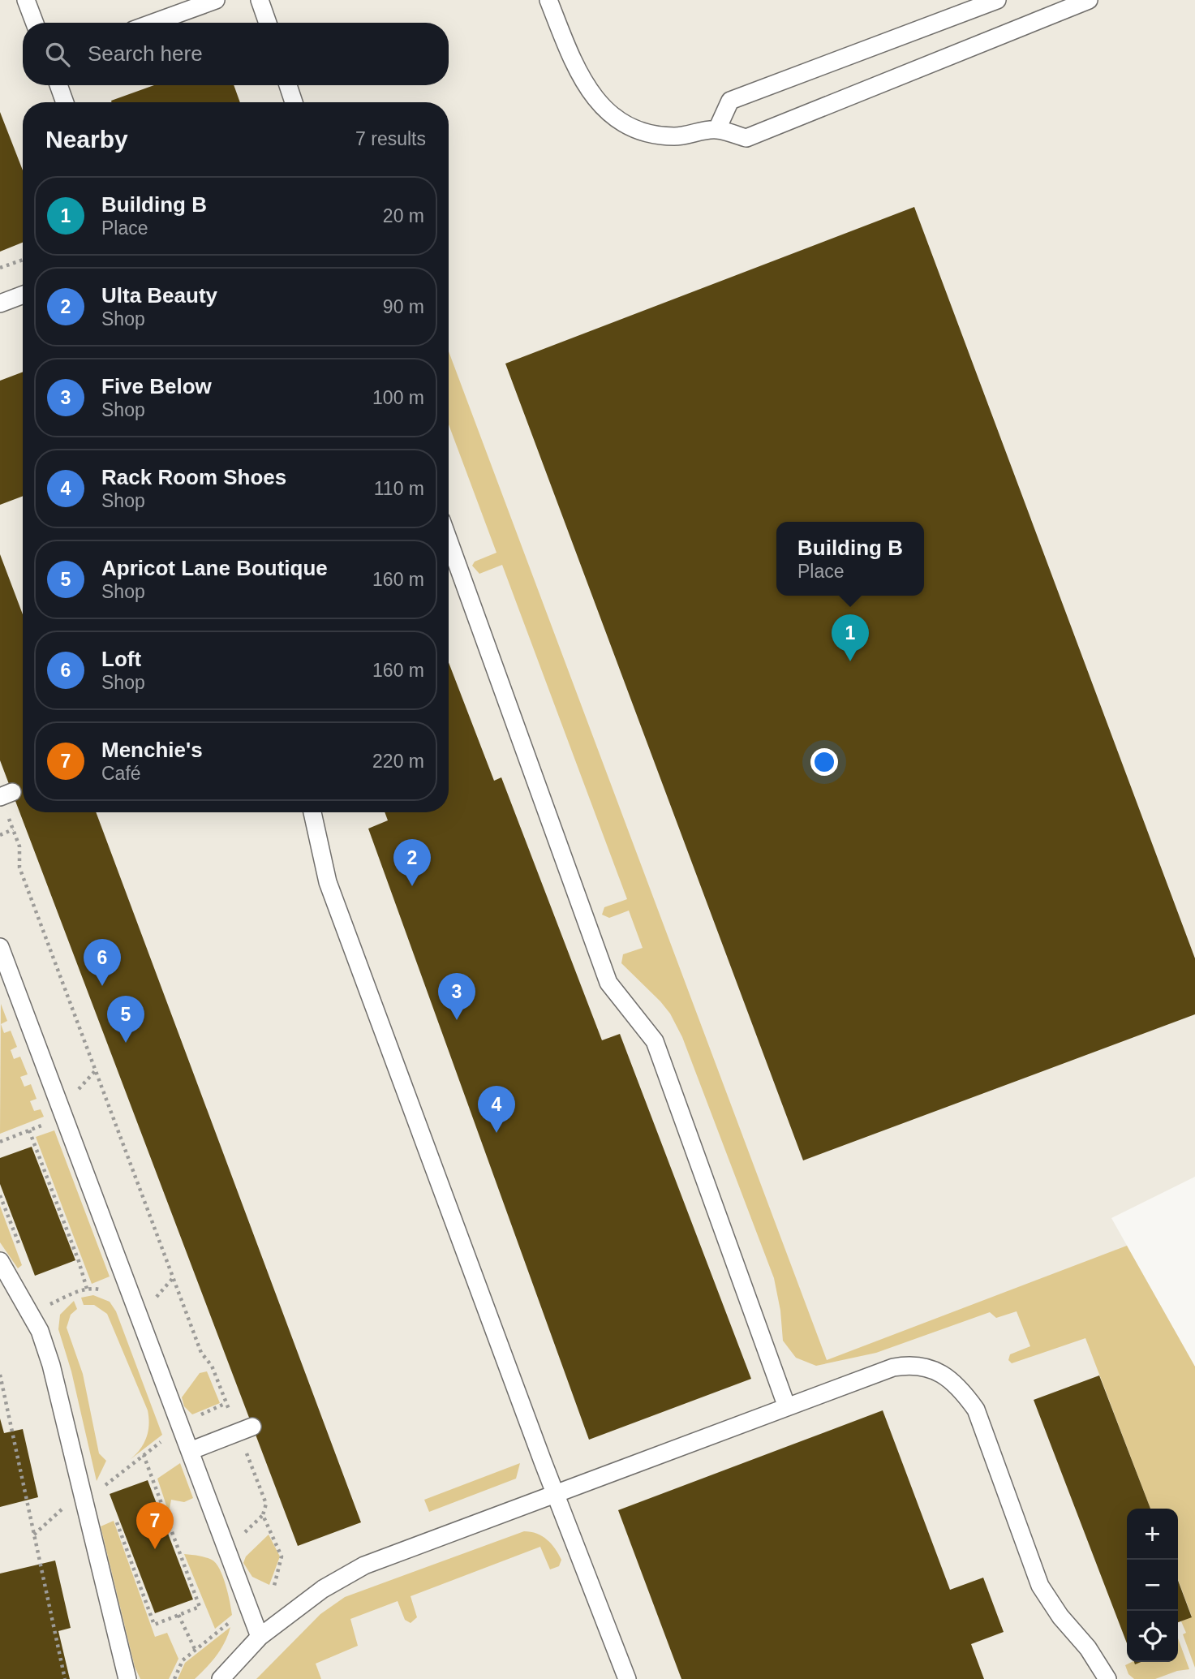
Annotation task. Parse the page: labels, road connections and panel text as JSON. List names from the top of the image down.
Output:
{
  "page": {
    "search": "Search here",
    "heading": ["Nearby", "7 results"],
    "list": [
      {
        "mark": "1",
        "name": "Building B",
        "note": "Place",
        "value": "20 m"
      },
      {
        "mark": "2",
        "name": "Ulta Beauty",
        "note": "Shop",
        "value": "90 m"
      },
      {
        "mark": "3",
        "name": "Five Below",
        "note": "Shop",
        "value": "100 m"
      },
      {
        "mark": "4",
        "name": "Rack Room Shoes",
        "note": "Shop",
        "value": "110 m"
      },
      {
        "mark": "5",
        "name": "Apricot Lane Boutique",
        "note": "Shop",
        "value": "160 m"
      },
      {
        "mark": "6",
        "name": "Loft",
        "note": "Shop",
        "value": "160 m"
      },
      {
        "mark": "7",
        "name": "Menchie's",
        "note": "Café",
        "value": "220 m"
      }
    ],
    "popup": ["Building B", "Place"],
    "pins": [
      "1",
      "2",
      "6",
      "3",
      "5",
      "4",
      "7"
    ],
    "map_buttons": ["+", "−"]
  }
}
